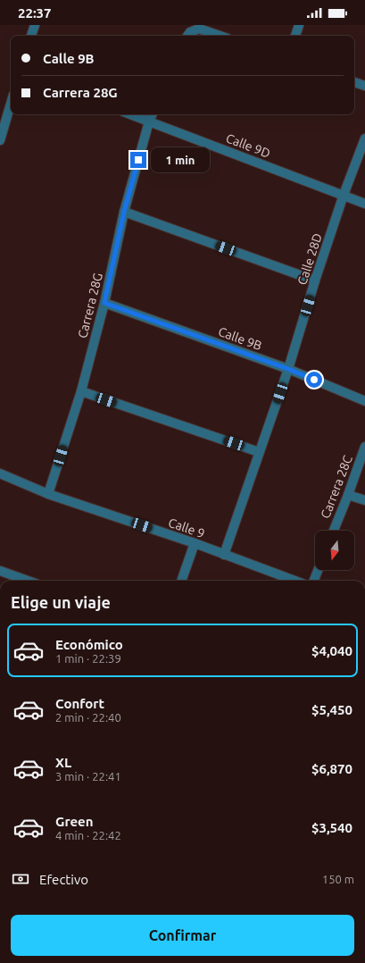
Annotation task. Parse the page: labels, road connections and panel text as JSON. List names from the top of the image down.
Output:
{
  "streets": {
    "street": [
      "Calle 9D",
      "Calle 28D",
      "Carrera 28G",
      "Calle 9B",
      "Carrera 28C",
      "Calle 9"
    ]
  },
  "crossings": [
    ["Calle 9D", "Calle 28D"],
    ["Calle 9D", "Carrera 28G"],
    ["Calle 28D", "Calle 9B"],
    ["Calle 28D", "Calle 9"],
    ["Carrera 28G", "Calle 9B"],
    ["Carrera 28G", "Calle 9"]
  ],
  "north": "bottom",
  "page": {
    "status": "22:37",
    "banner": ["Calle 9B", "Carrera 28G"],
    "bubble": "1 min",
    "heading": "Elige un viaje",
    "list": [
      {
        "name": "Económico",
        "note": "1 min · 22:39",
        "value": "$4,040"
      },
      {
        "name": "Confort",
        "note": "2 min · 22:40",
        "value": "$5,450"
      },
      {
        "name": "XL",
        "note": "3 min · 22:41",
        "value": "$6,870"
      },
      {
        "name": "Green",
        "note": "4 min · 22:42",
        "value": "$3,540"
      }
    ],
    "pay": ["Efectivo", "150 m"],
    "buttons": "Confirmar"
  }
}
